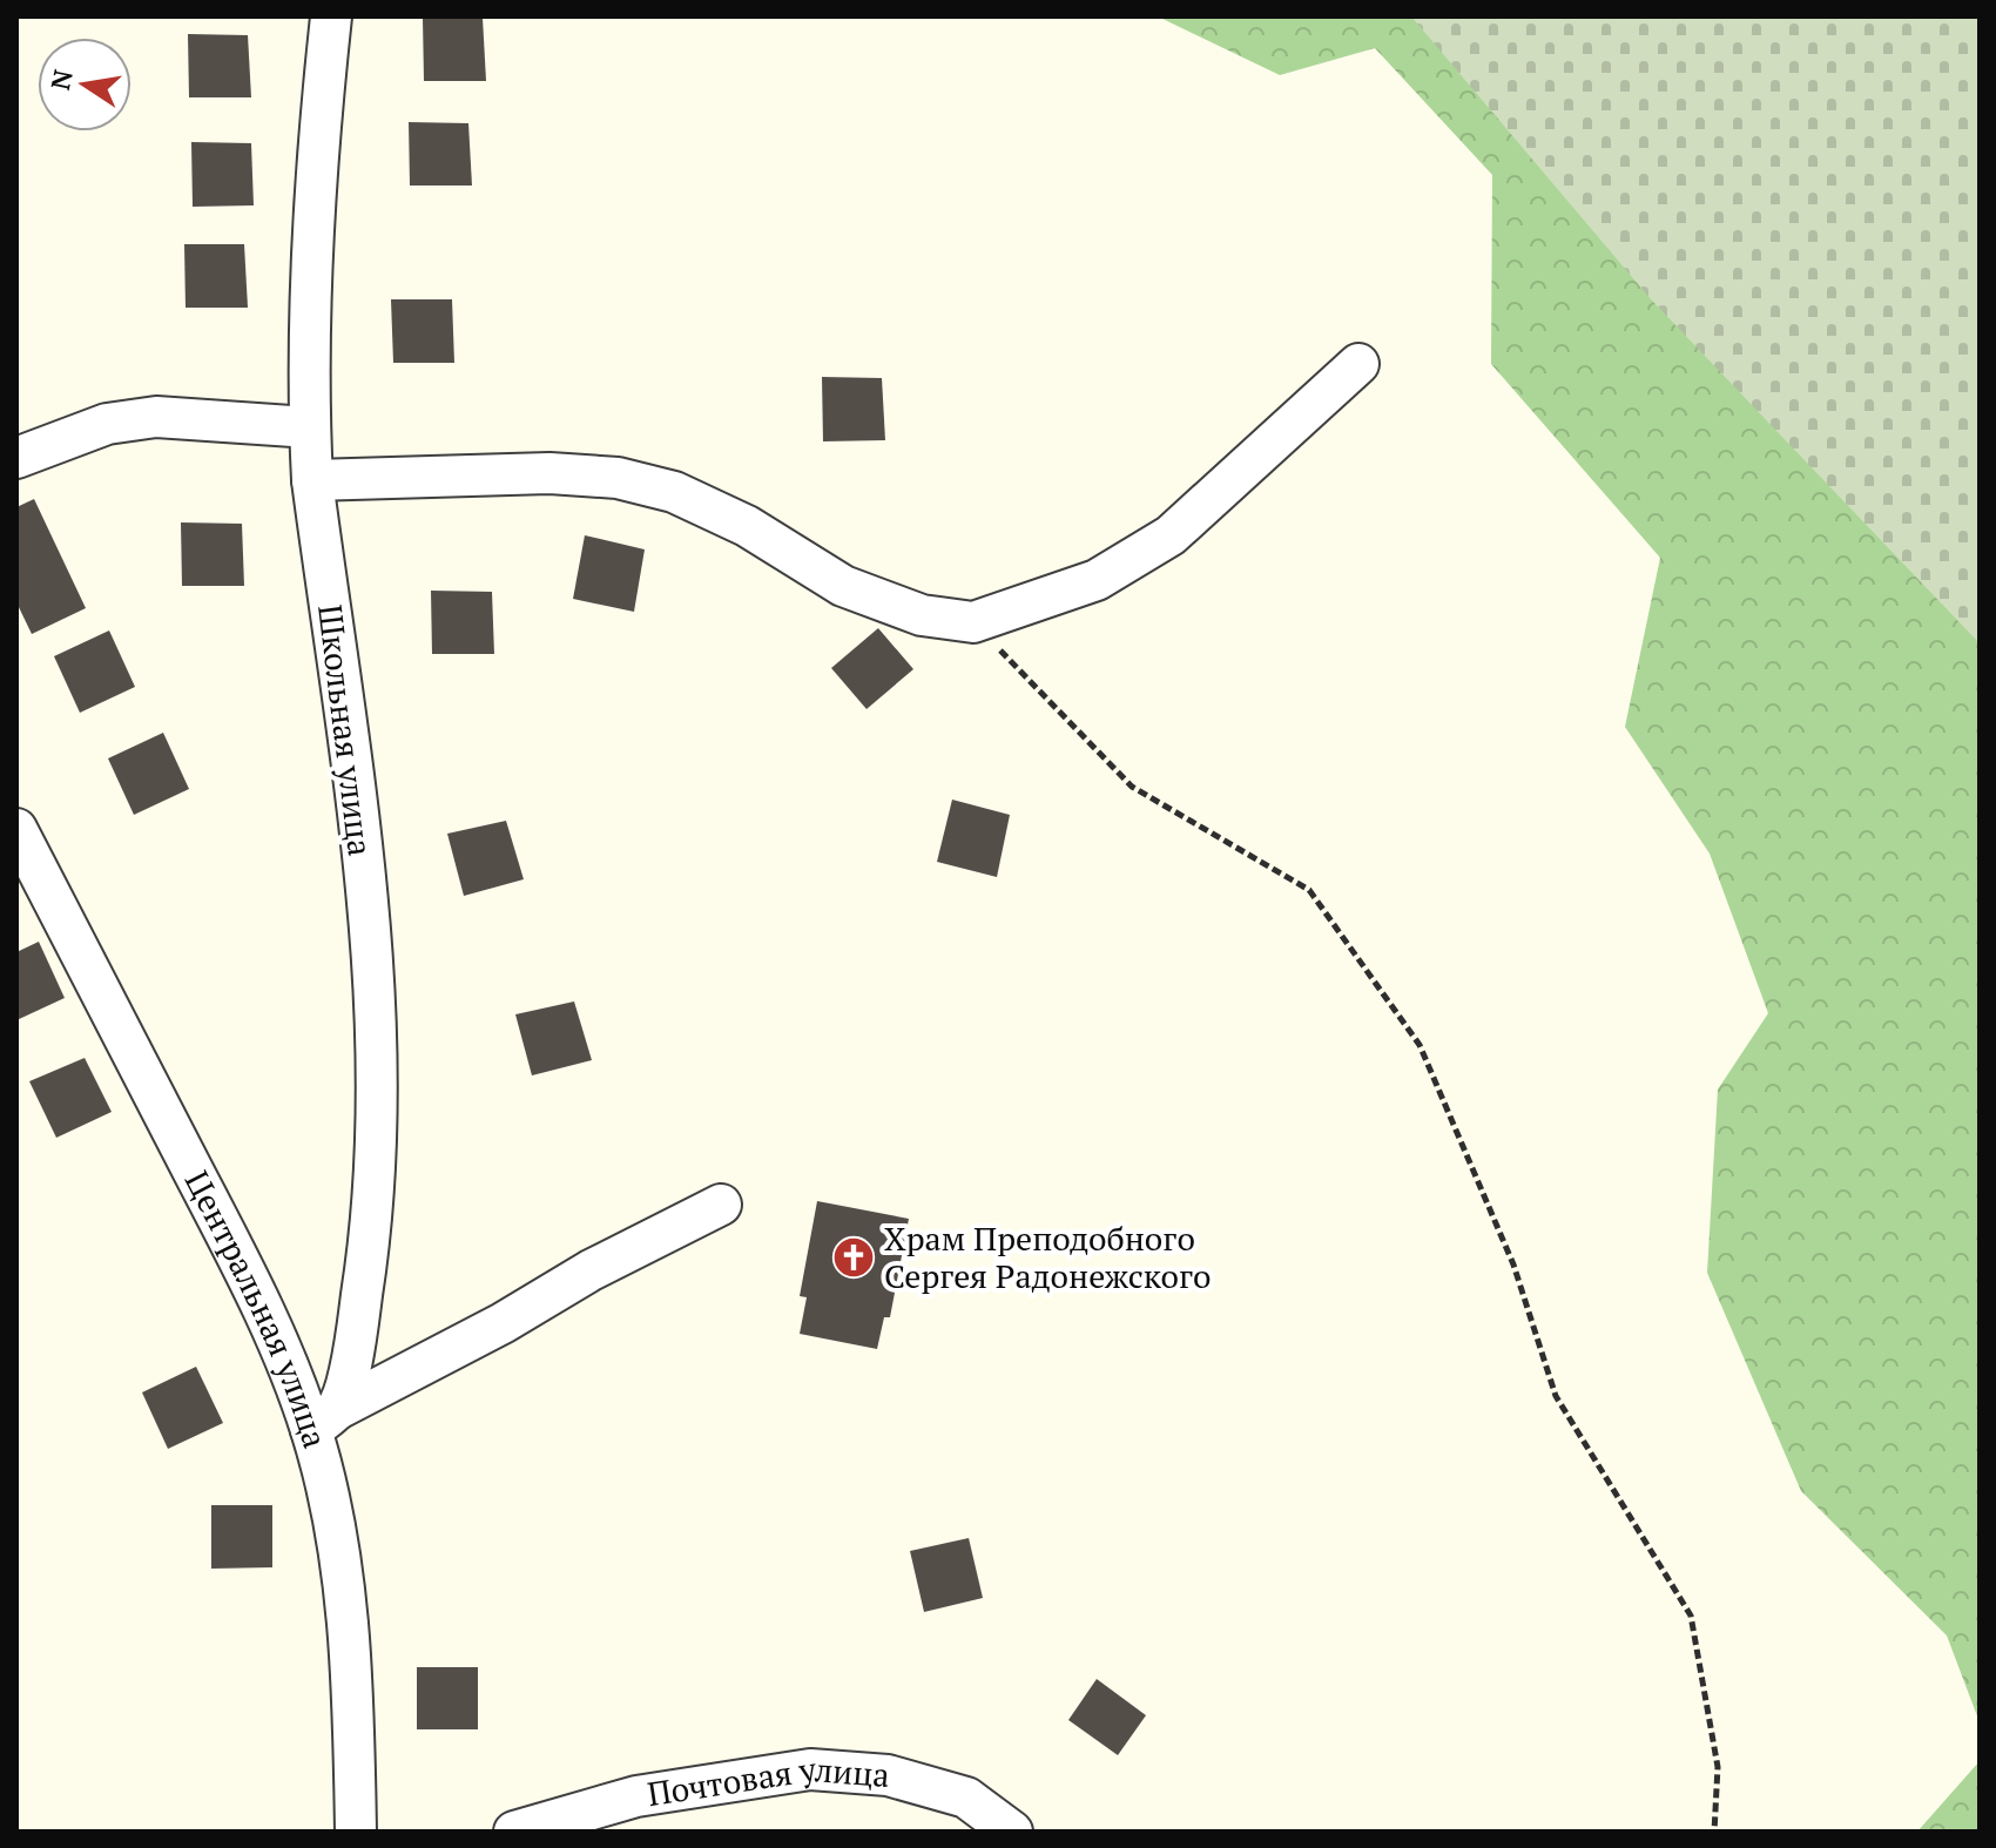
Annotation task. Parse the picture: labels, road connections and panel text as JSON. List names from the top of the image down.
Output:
{
  "streets": {
    "street": ["Школьная улица", "Центральная улица", "Почтовая улица"]
  },
  "crossings": [
    ["Школьная улица", "Центральная улица"]
  ],
  "places": {
    "church": ["Храм Преподобного Сергея Радонежского"]
  },
  "north": "left"
}
